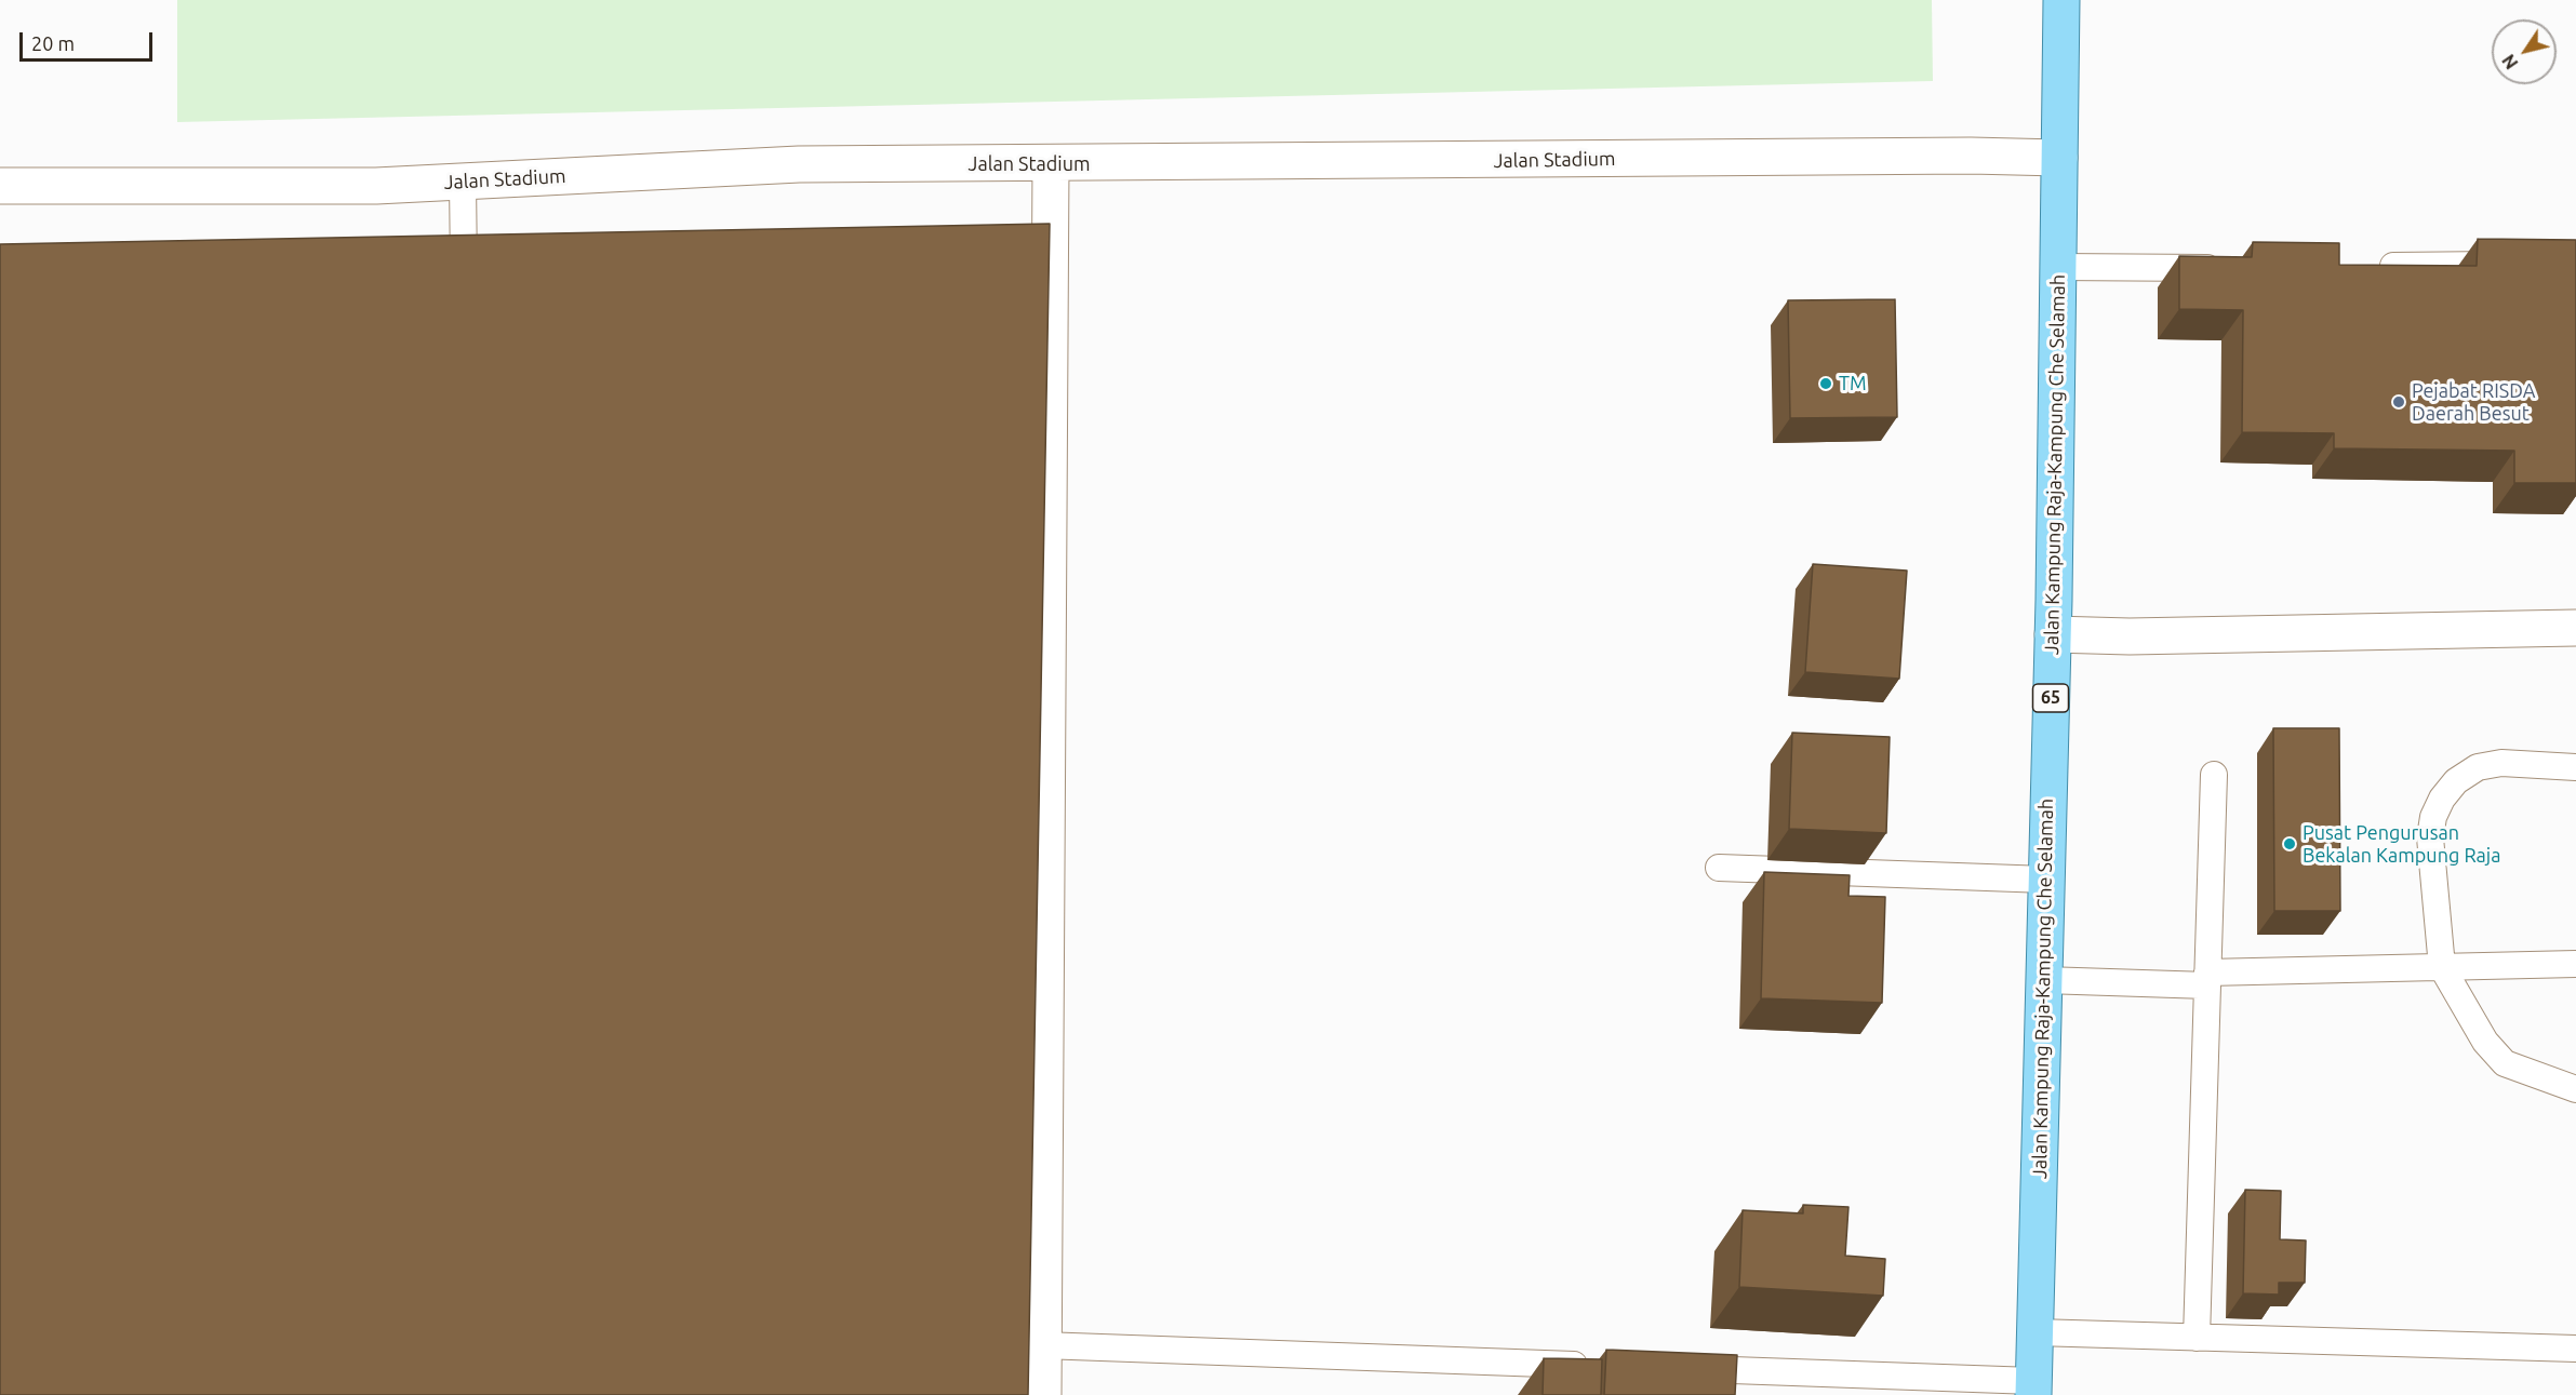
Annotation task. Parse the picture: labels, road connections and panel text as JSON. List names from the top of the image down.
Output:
{
  "streets": {
    "main road": ["Jalan Kampung Raja-Kampung Che Selamah", "65"],
    "street": ["Jalan Stadium"]
  },
  "crossings": [
    ["Jalan Stadium", "Jalan Kampung Raja-Kampung Che Selamah"]
  ],
  "places": ["TM", "Pejabat RISDA Daerah Besut", "Pusat Pengurusan Bekalan Kampung Raja"],
  "scale_bar": "20 m",
  "north": "bottom left"
}
